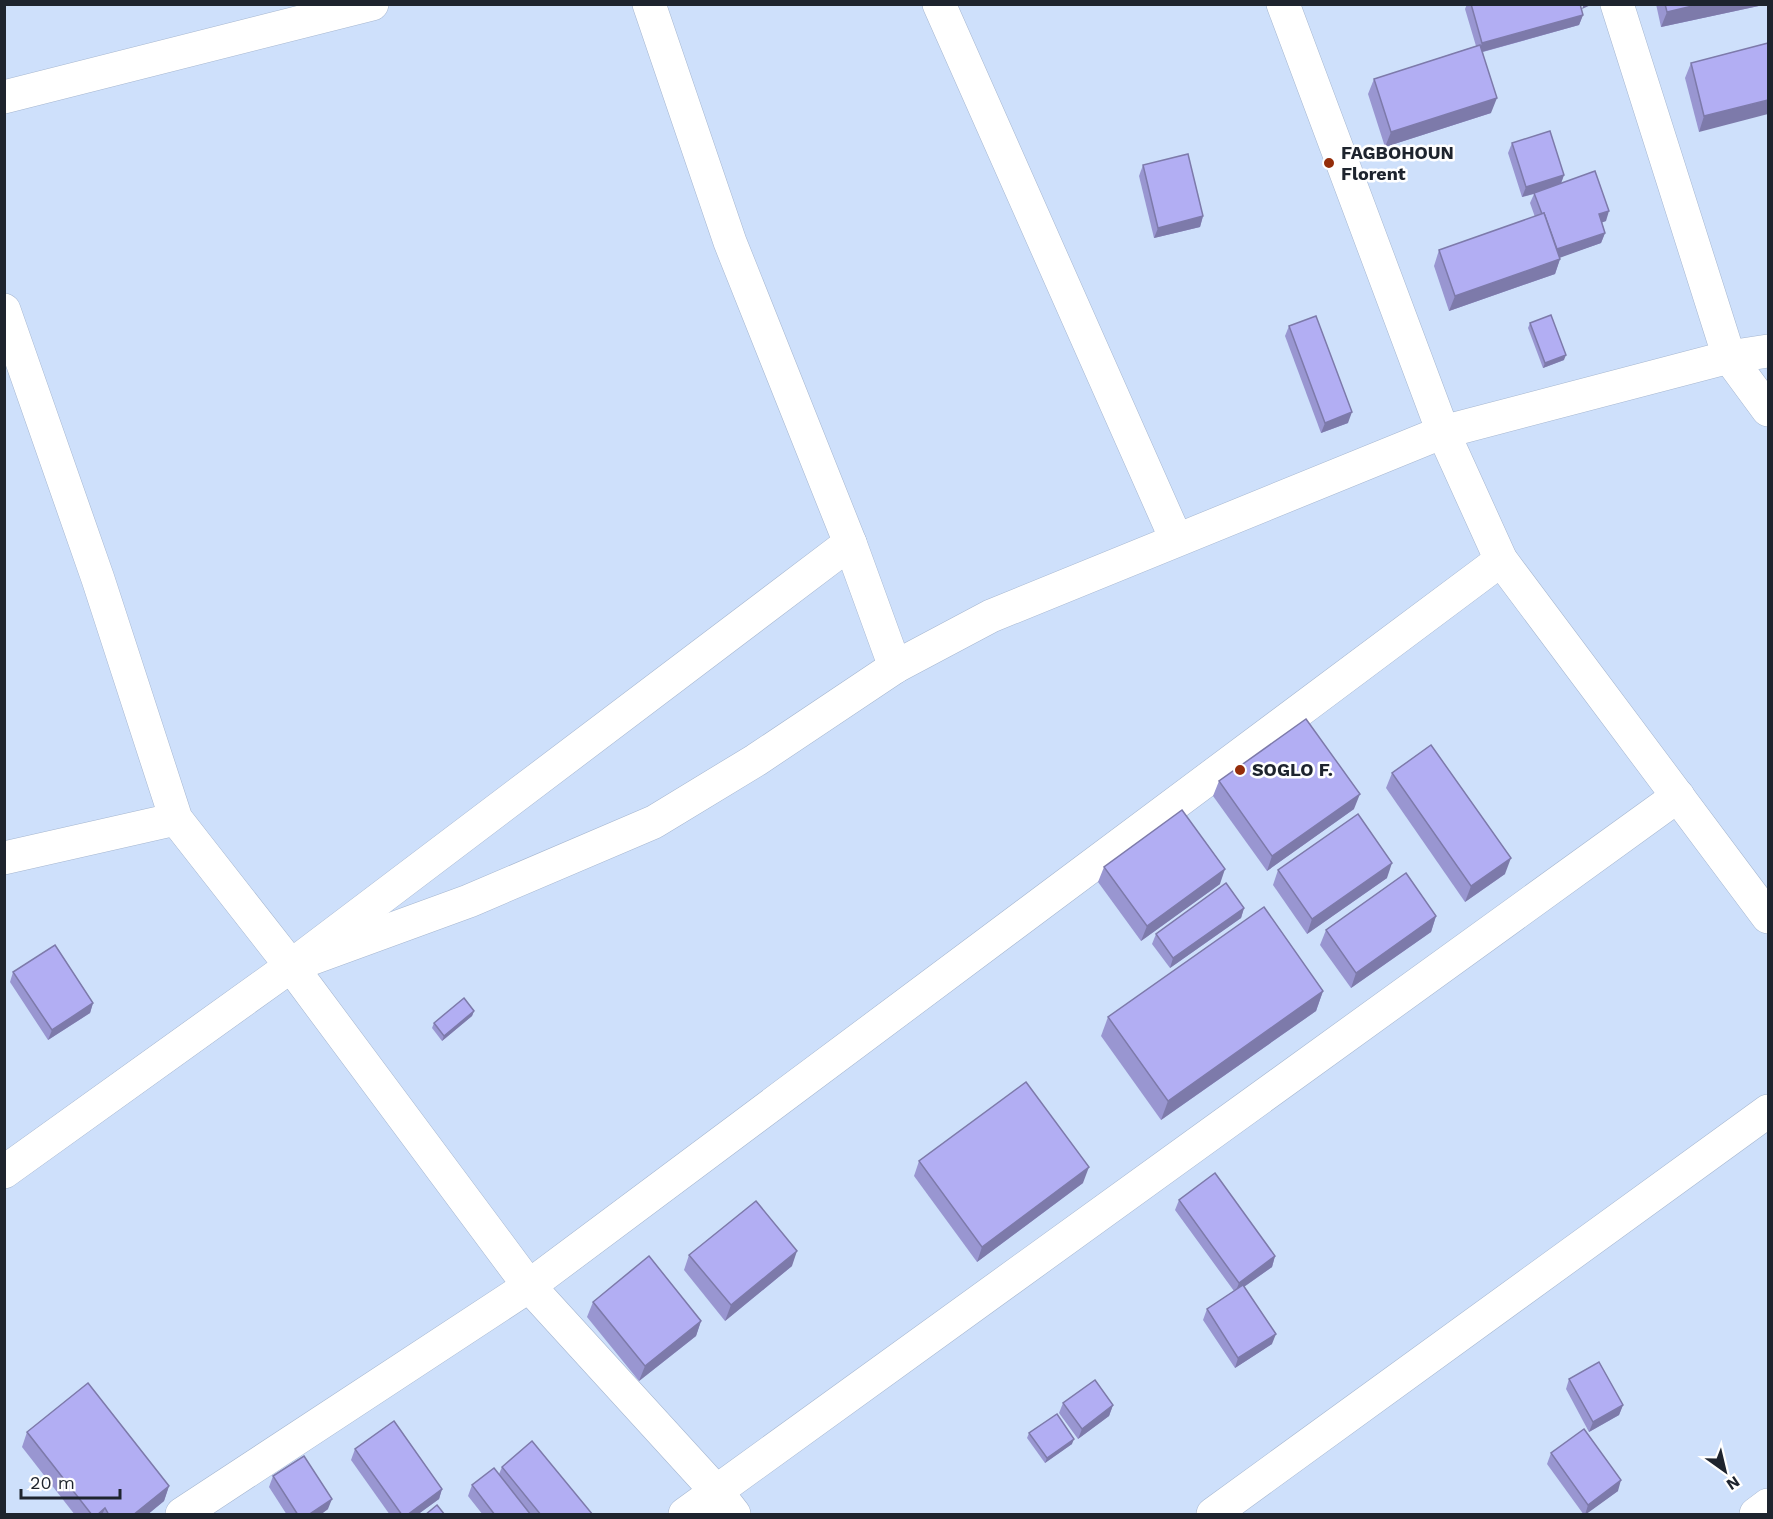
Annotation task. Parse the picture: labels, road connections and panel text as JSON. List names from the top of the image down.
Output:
{
  "places": ["FAGBOHOUN Florent", "SOGLO F."],
  "scale_bar": "20 m",
  "north": "bottom right"
}
